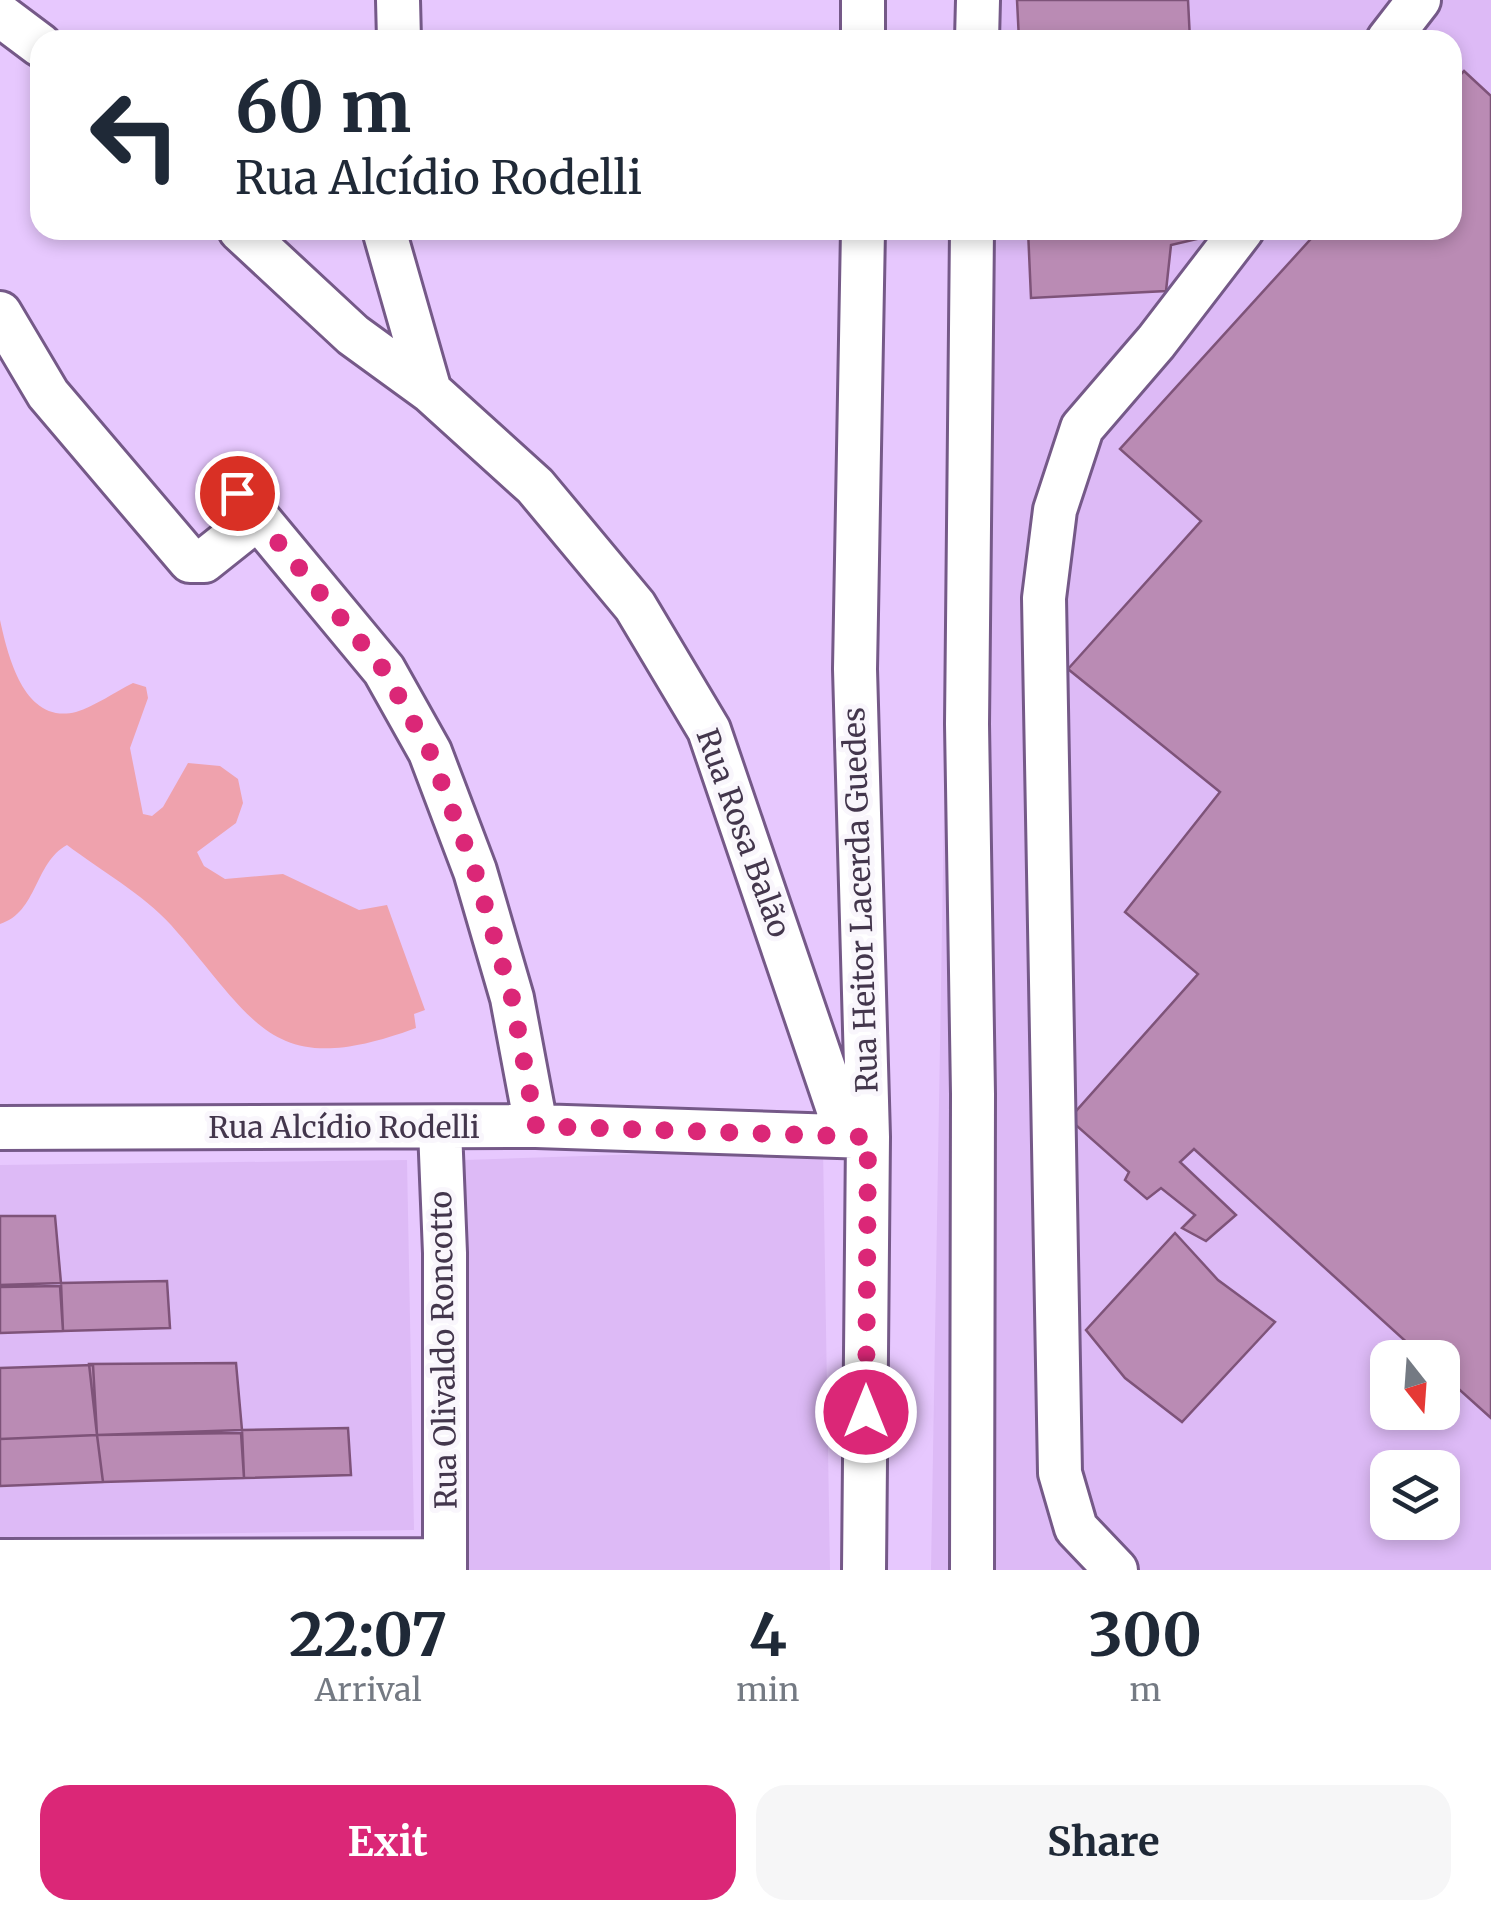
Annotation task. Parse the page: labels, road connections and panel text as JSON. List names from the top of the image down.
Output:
{
  "streets": {
    "street": [
      "Rua Rosa Balão",
      "Rua Heitor Lacerda Guedes",
      "Rua Alcídio Rodelli",
      "Rua Olivaldo Roncotto"
    ]
  },
  "crossings": [
    ["Rua Rosa Balão", "Rua Heitor Lacerda Guedes"],
    ["Rua Rosa Balão", "Rua Alcídio Rodelli"],
    ["Rua Heitor Lacerda Guedes", "Rua Alcídio Rodelli"],
    ["Rua Alcídio Rodelli", "Rua Olivaldo Roncotto"]
  ],
  "north": "bottom",
  "page": {
    "turn": ["60 m", "Rua Alcídio Rodelli"],
    "eta": [
      "22:07",
      "Arrival",
      "4",
      "min",
      "300",
      "m"
    ],
    "buttons": ["Exit", "Share"]
  }
}
